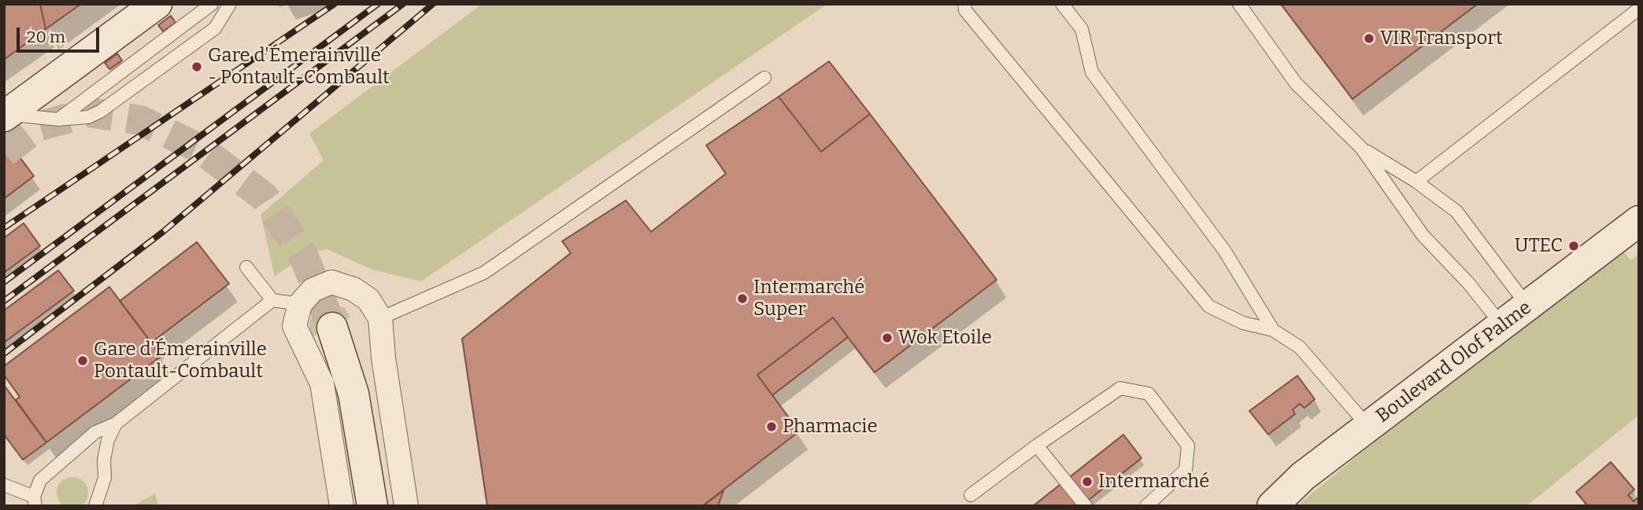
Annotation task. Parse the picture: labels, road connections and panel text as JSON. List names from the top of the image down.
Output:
{
  "streets": {
    "street": ["Boulevard Olof Palme"]
  },
  "places": [
    "VIR Transport",
    "Gare d'Émerainville - Pontault-Combault",
    "UTEC",
    "Intermarché Super",
    "Wok Etoile",
    "Gare d'Émerainville Pontault-Combault",
    "Pharmacie",
    "Intermarché"
  ],
  "scale_bar": "20 m"
}
